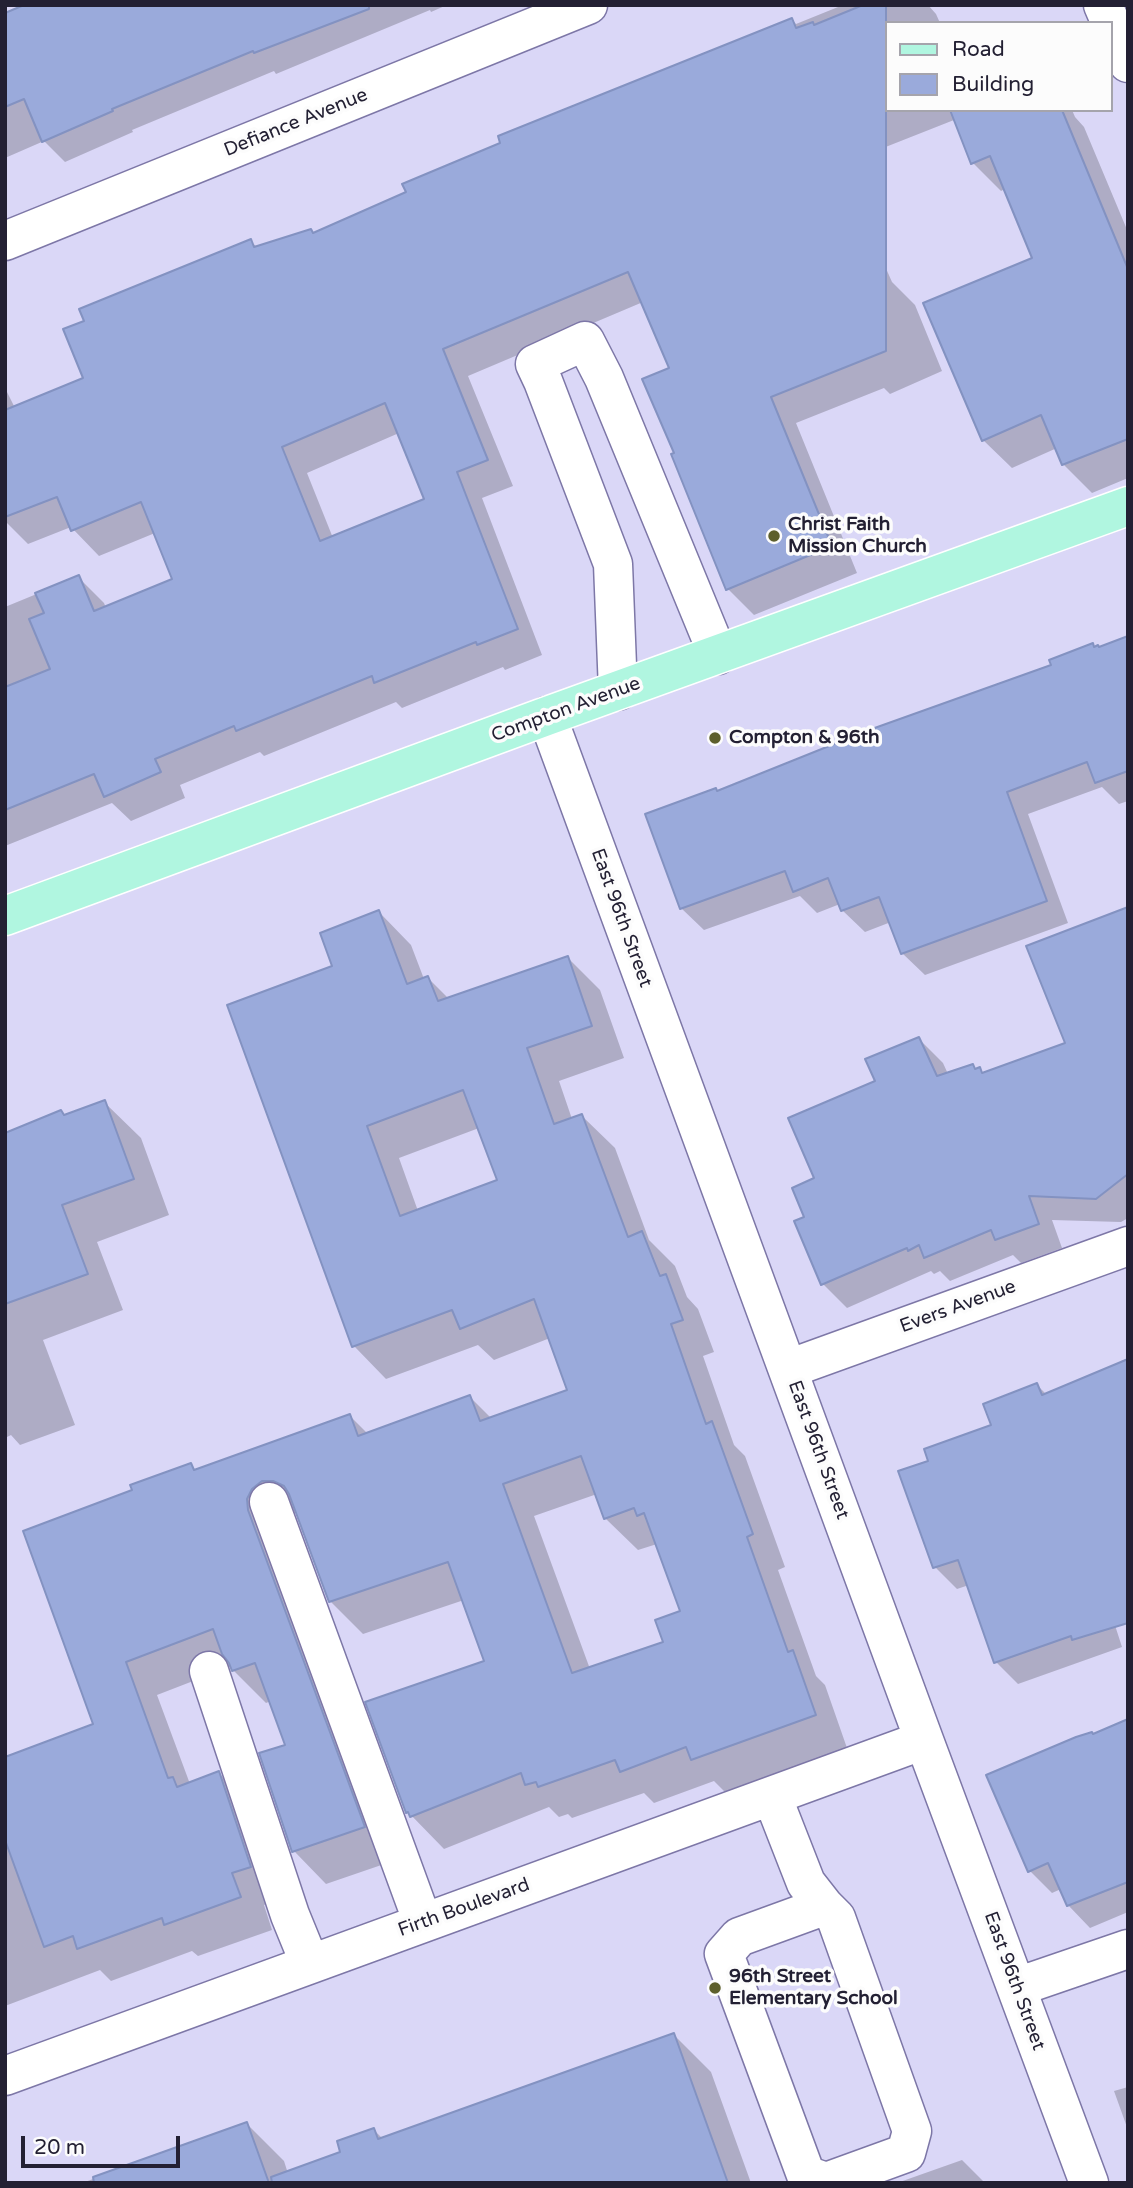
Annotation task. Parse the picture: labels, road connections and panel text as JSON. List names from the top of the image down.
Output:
{
  "streets": {
    "main road": ["Compton Avenue"],
    "street": [
      "Defiance Avenue",
      "East 96th Street",
      "Evers Avenue",
      "Firth Boulevard"
    ]
  },
  "crossings": [
    ["Compton Avenue", "East 96th Street"],
    ["East 96th Street", "Evers Avenue"],
    ["East 96th Street", "Firth Boulevard"]
  ],
  "places": ["Christ Faith Mission Church", "Compton & 96th", "96th Street Elementary School"],
  "legend": ["Road", "Building"],
  "scale_bar": "20 m"
}
